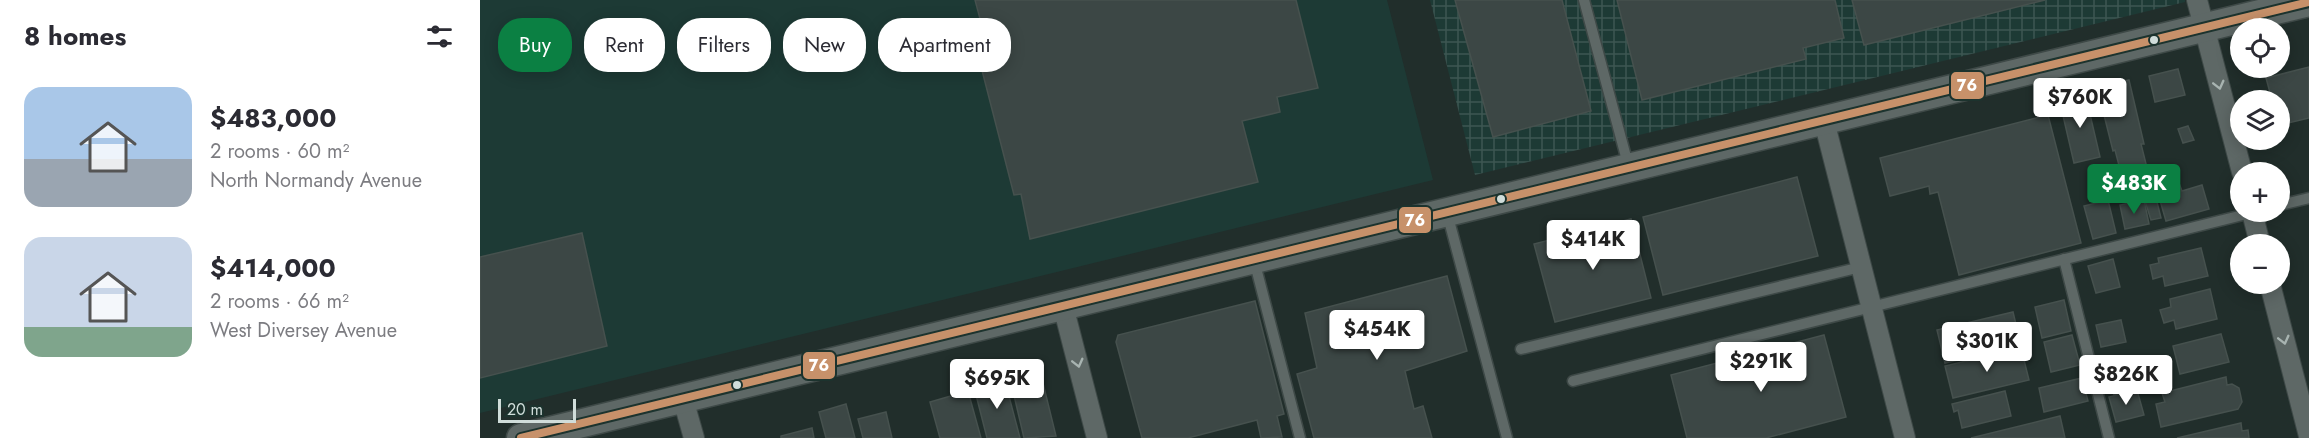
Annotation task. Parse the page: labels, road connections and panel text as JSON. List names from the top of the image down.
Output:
{
  "lines": ["transit line 76"],
  "scale_bar": "20 m",
  "page": {
    "heading": "8 homes",
    "map_buttons": ["+", "−"],
    "chip": [
      "Buy",
      "Rent",
      "Filters",
      "New",
      "Apartment"
    ],
    "list": [
      {
        "name": "$483,000",
        "note": "2 rooms · 60 m² · North Normandy Avenue"
      },
      {
        "name": "$414,000",
        "note": "2 rooms · 66 m² · West Diversey Avenue"
      }
    ],
    "price": [
      "$760K",
      "$483K",
      "$414K",
      "$454K",
      "$301K",
      "$291K",
      "$826K",
      "$695K"
    ],
    "scale": "20 m"
  }
}
